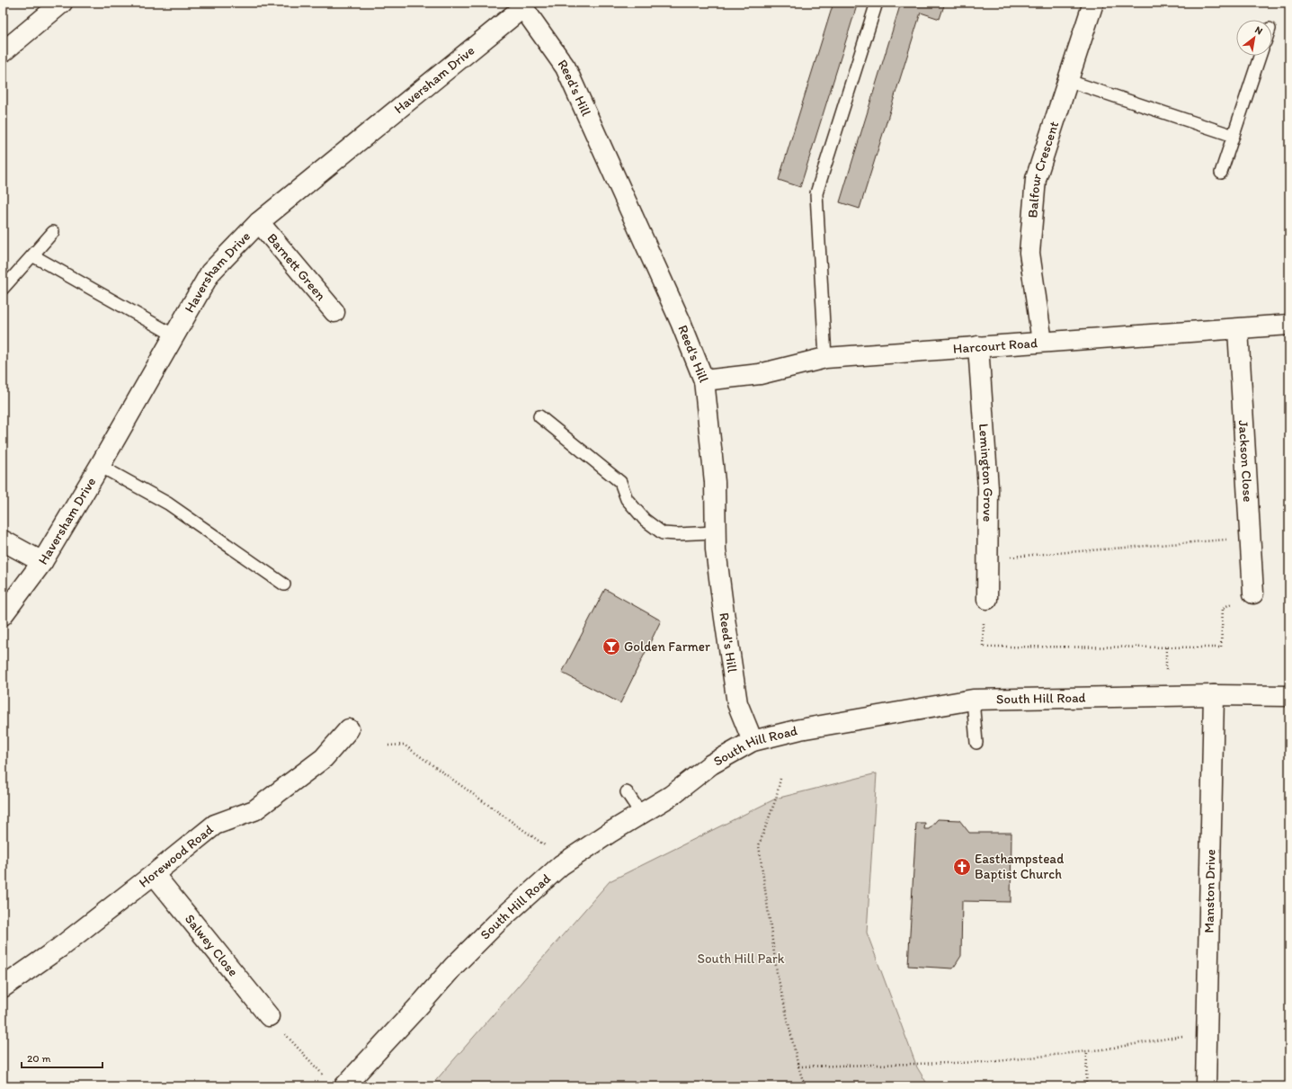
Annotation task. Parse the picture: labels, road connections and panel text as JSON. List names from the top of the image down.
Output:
{
  "streets": {
    "street": [
      "Haversham Drive",
      "Reed's Hill",
      "Balfour Crescent",
      "Barnett Green",
      "Harcourt Road",
      "Jackson Close",
      "Lemington Grove",
      "South Hill Road",
      "Horewood Road",
      "Manston Drive",
      "Salwey Close"
    ]
  },
  "crossings": [
    ["Haversham Drive", "Reed's Hill"],
    ["Haversham Drive", "Barnett Green"],
    ["Reed's Hill", "Harcourt Road"],
    ["Reed's Hill", "South Hill Road"],
    ["Balfour Crescent", "Harcourt Road"],
    ["Harcourt Road", "Jackson Close"],
    ["Harcourt Road", "Lemington Grove"],
    ["South Hill Road", "Manston Drive"],
    ["Horewood Road", "Salwey Close"]
  ],
  "parks": ["South Hill Park"],
  "places": {
    "bar": ["Golden Farmer"],
    "church": ["Easthampstead Baptist Church"]
  },
  "scale_bar": "20 m",
  "north": "top right"
}
